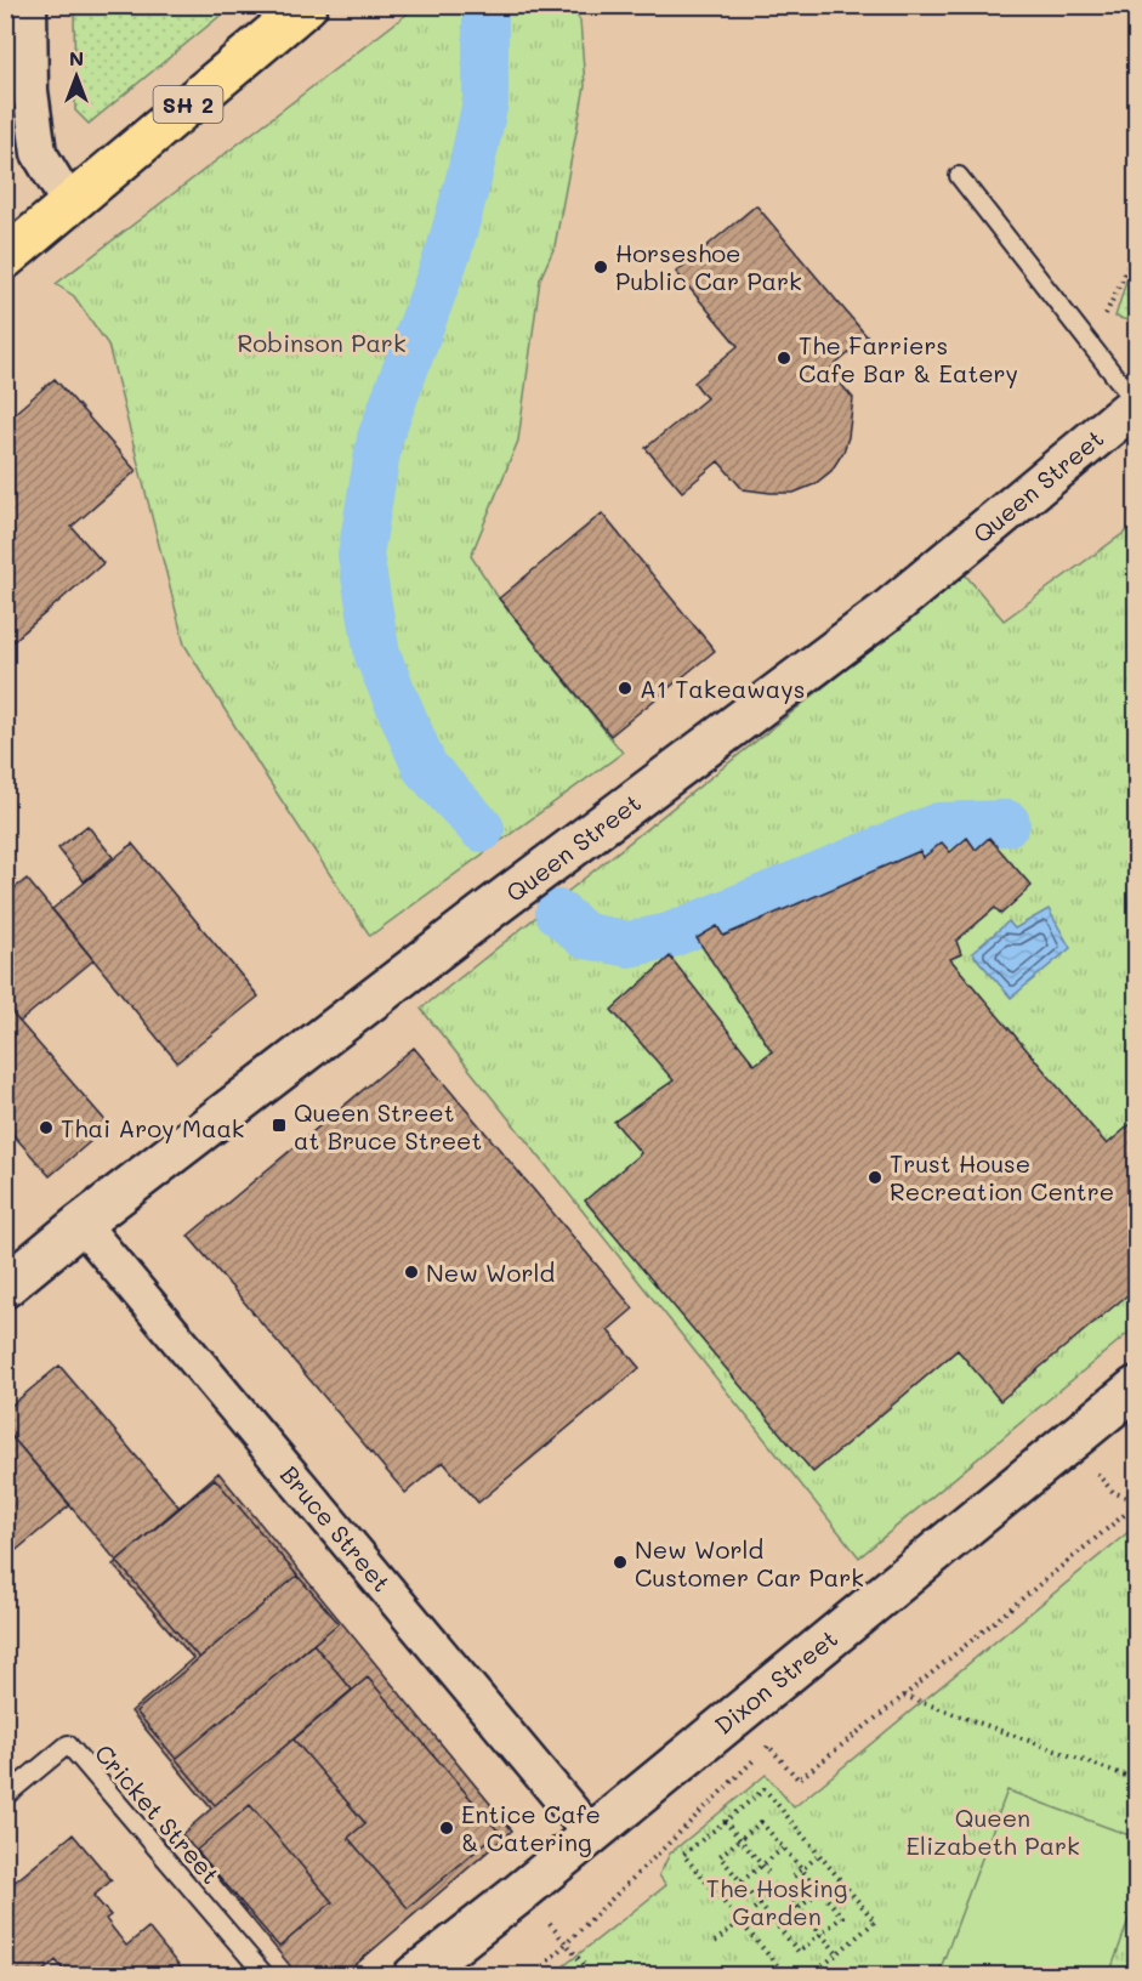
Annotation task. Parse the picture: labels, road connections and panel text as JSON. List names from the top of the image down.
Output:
{
  "streets": {
    "highway": ["SH 2"],
    "street": ["Queen Street", "Bruce Street", "Dixon Street"],
    "lane": ["Cricket Street"]
  },
  "crossings": [
    ["Queen Street", "Bruce Street"],
    ["Bruce Street", "Dixon Street"]
  ],
  "parks": ["Robinson Park", "Queen Elizabeth Park", "The Hosking Garden"],
  "places": {
    "other": [
      "Horseshoe Public Car Park",
      "The Farriers Cafe Bar & Eatery",
      "A1 Takeaways",
      "Thai Aroy Maak",
      "Trust House Recreation Centre",
      "New World",
      "New World Customer Car Park",
      "Entice Cafe & Catering"
    ],
    "transit": ["Queen Street at Bruce Street"]
  },
  "north": "top"
}
